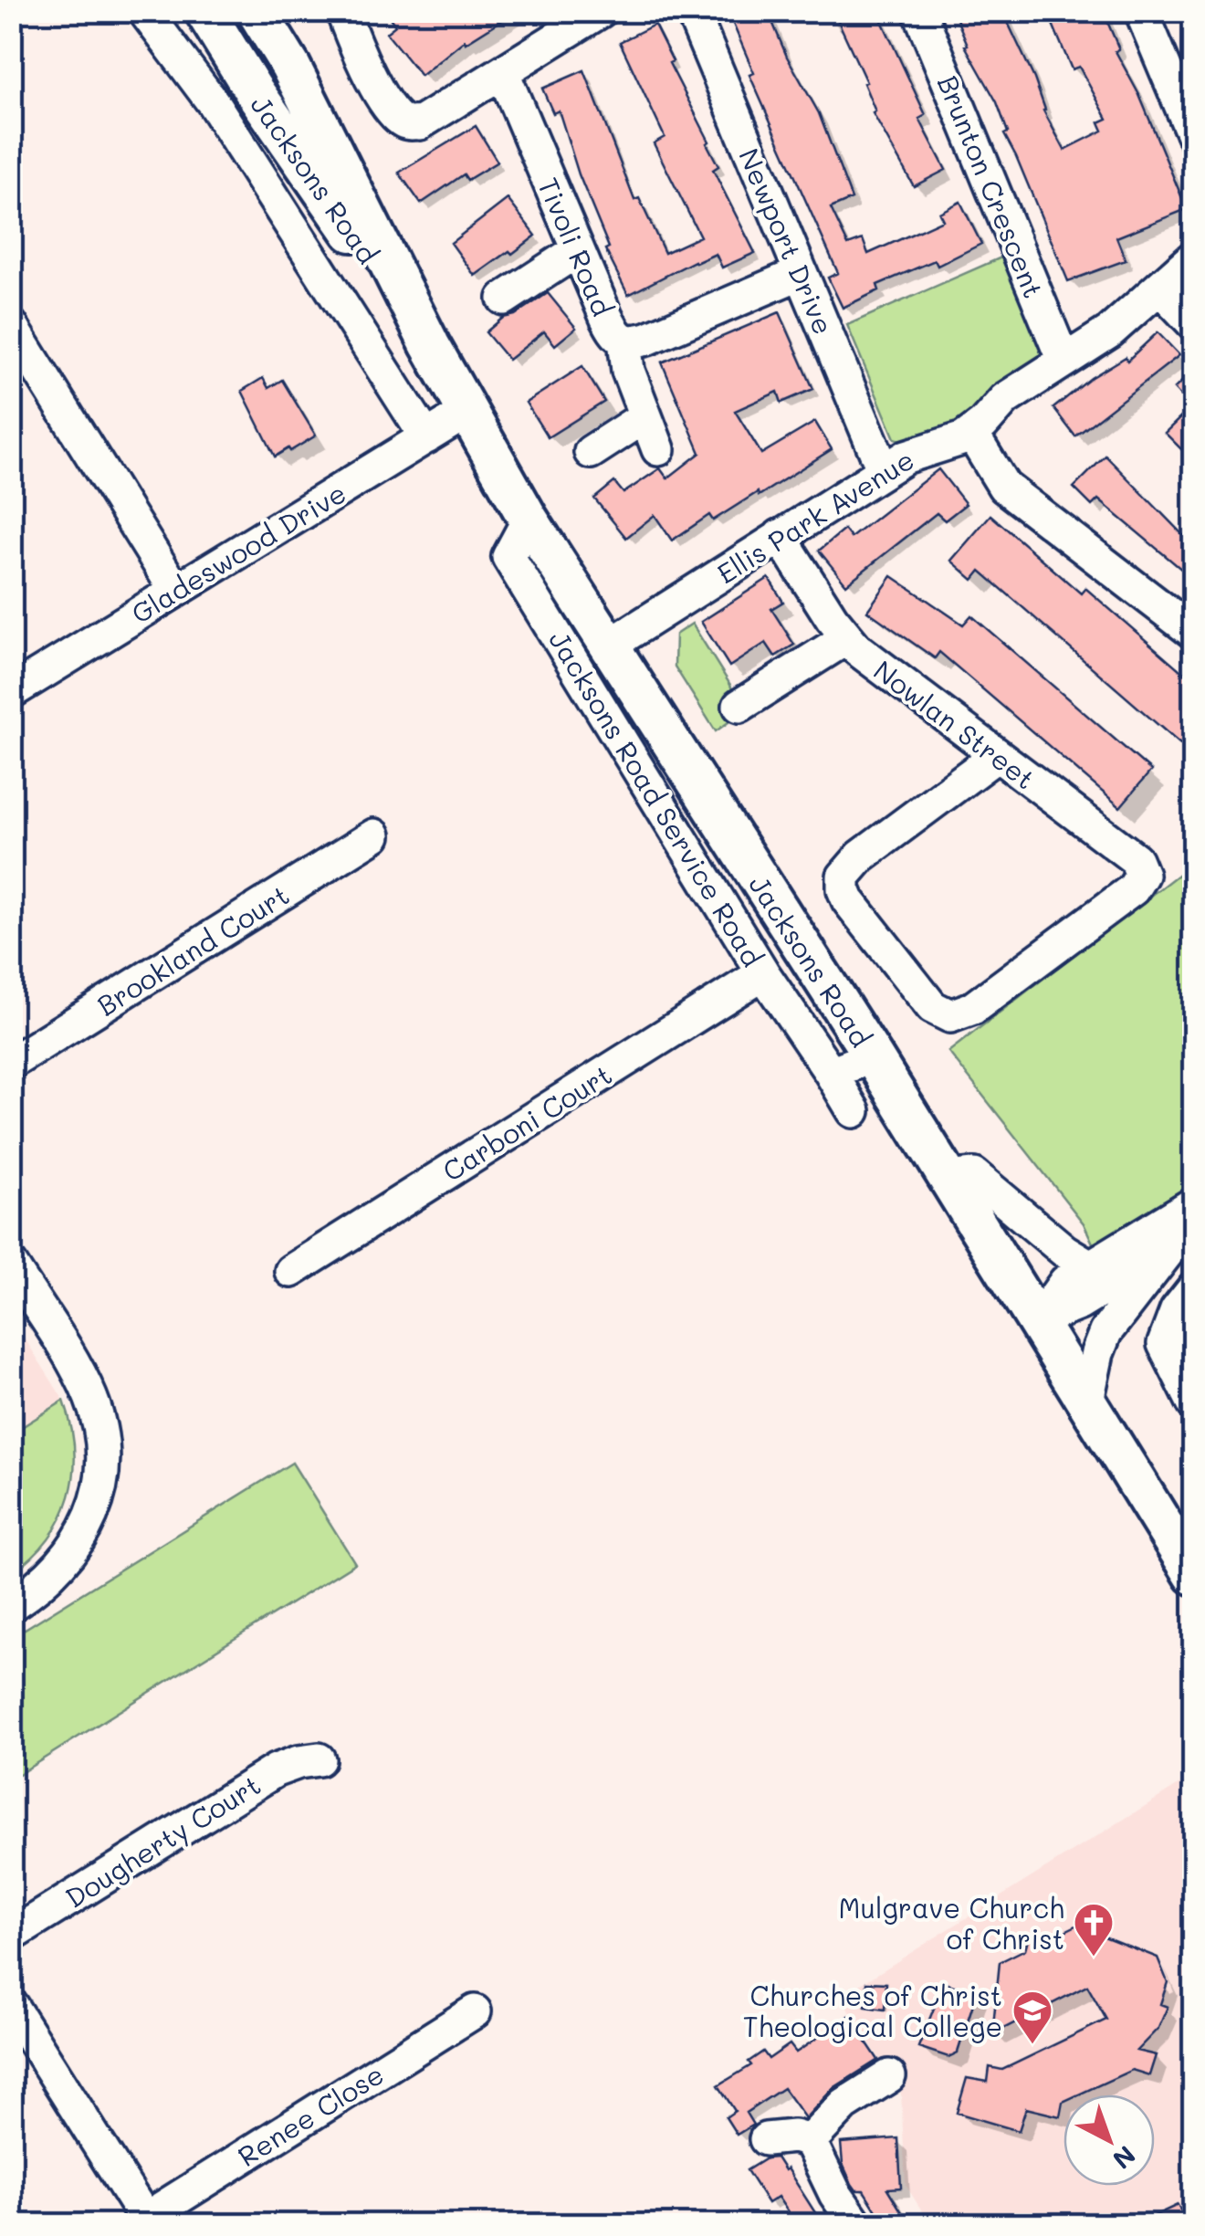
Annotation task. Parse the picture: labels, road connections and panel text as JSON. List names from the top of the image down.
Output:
{
  "streets": {
    "main road": ["Jacksons Road"],
    "street": [
      "Brunton Crescent",
      "Newport Drive",
      "Tivoli Road",
      "Ellis Park Avenue",
      "Gladeswood Drive",
      "Nowlan Street",
      "Jacksons Road Service Road",
      "Brookland Court",
      "Carboni Court",
      "Dougherty Court",
      "Renee Close"
    ]
  },
  "crossings": [
    ["Jacksons Road", "Ellis Park Avenue"],
    ["Jacksons Road", "Gladeswood Drive"],
    ["Jacksons Road", "Jacksons Road Service Road"],
    ["Brunton Crescent", "Ellis Park Avenue"],
    ["Newport Drive", "Tivoli Road"],
    ["Newport Drive", "Ellis Park Avenue"],
    ["Ellis Park Avenue", "Nowlan Street"],
    ["Jacksons Road Service Road", "Carboni Court"]
  ],
  "places": {
    "church": ["Mulgrave Church of Christ"],
    "school or university": ["Churches of Christ Theological College"]
  },
  "north": "bottom right"
}
